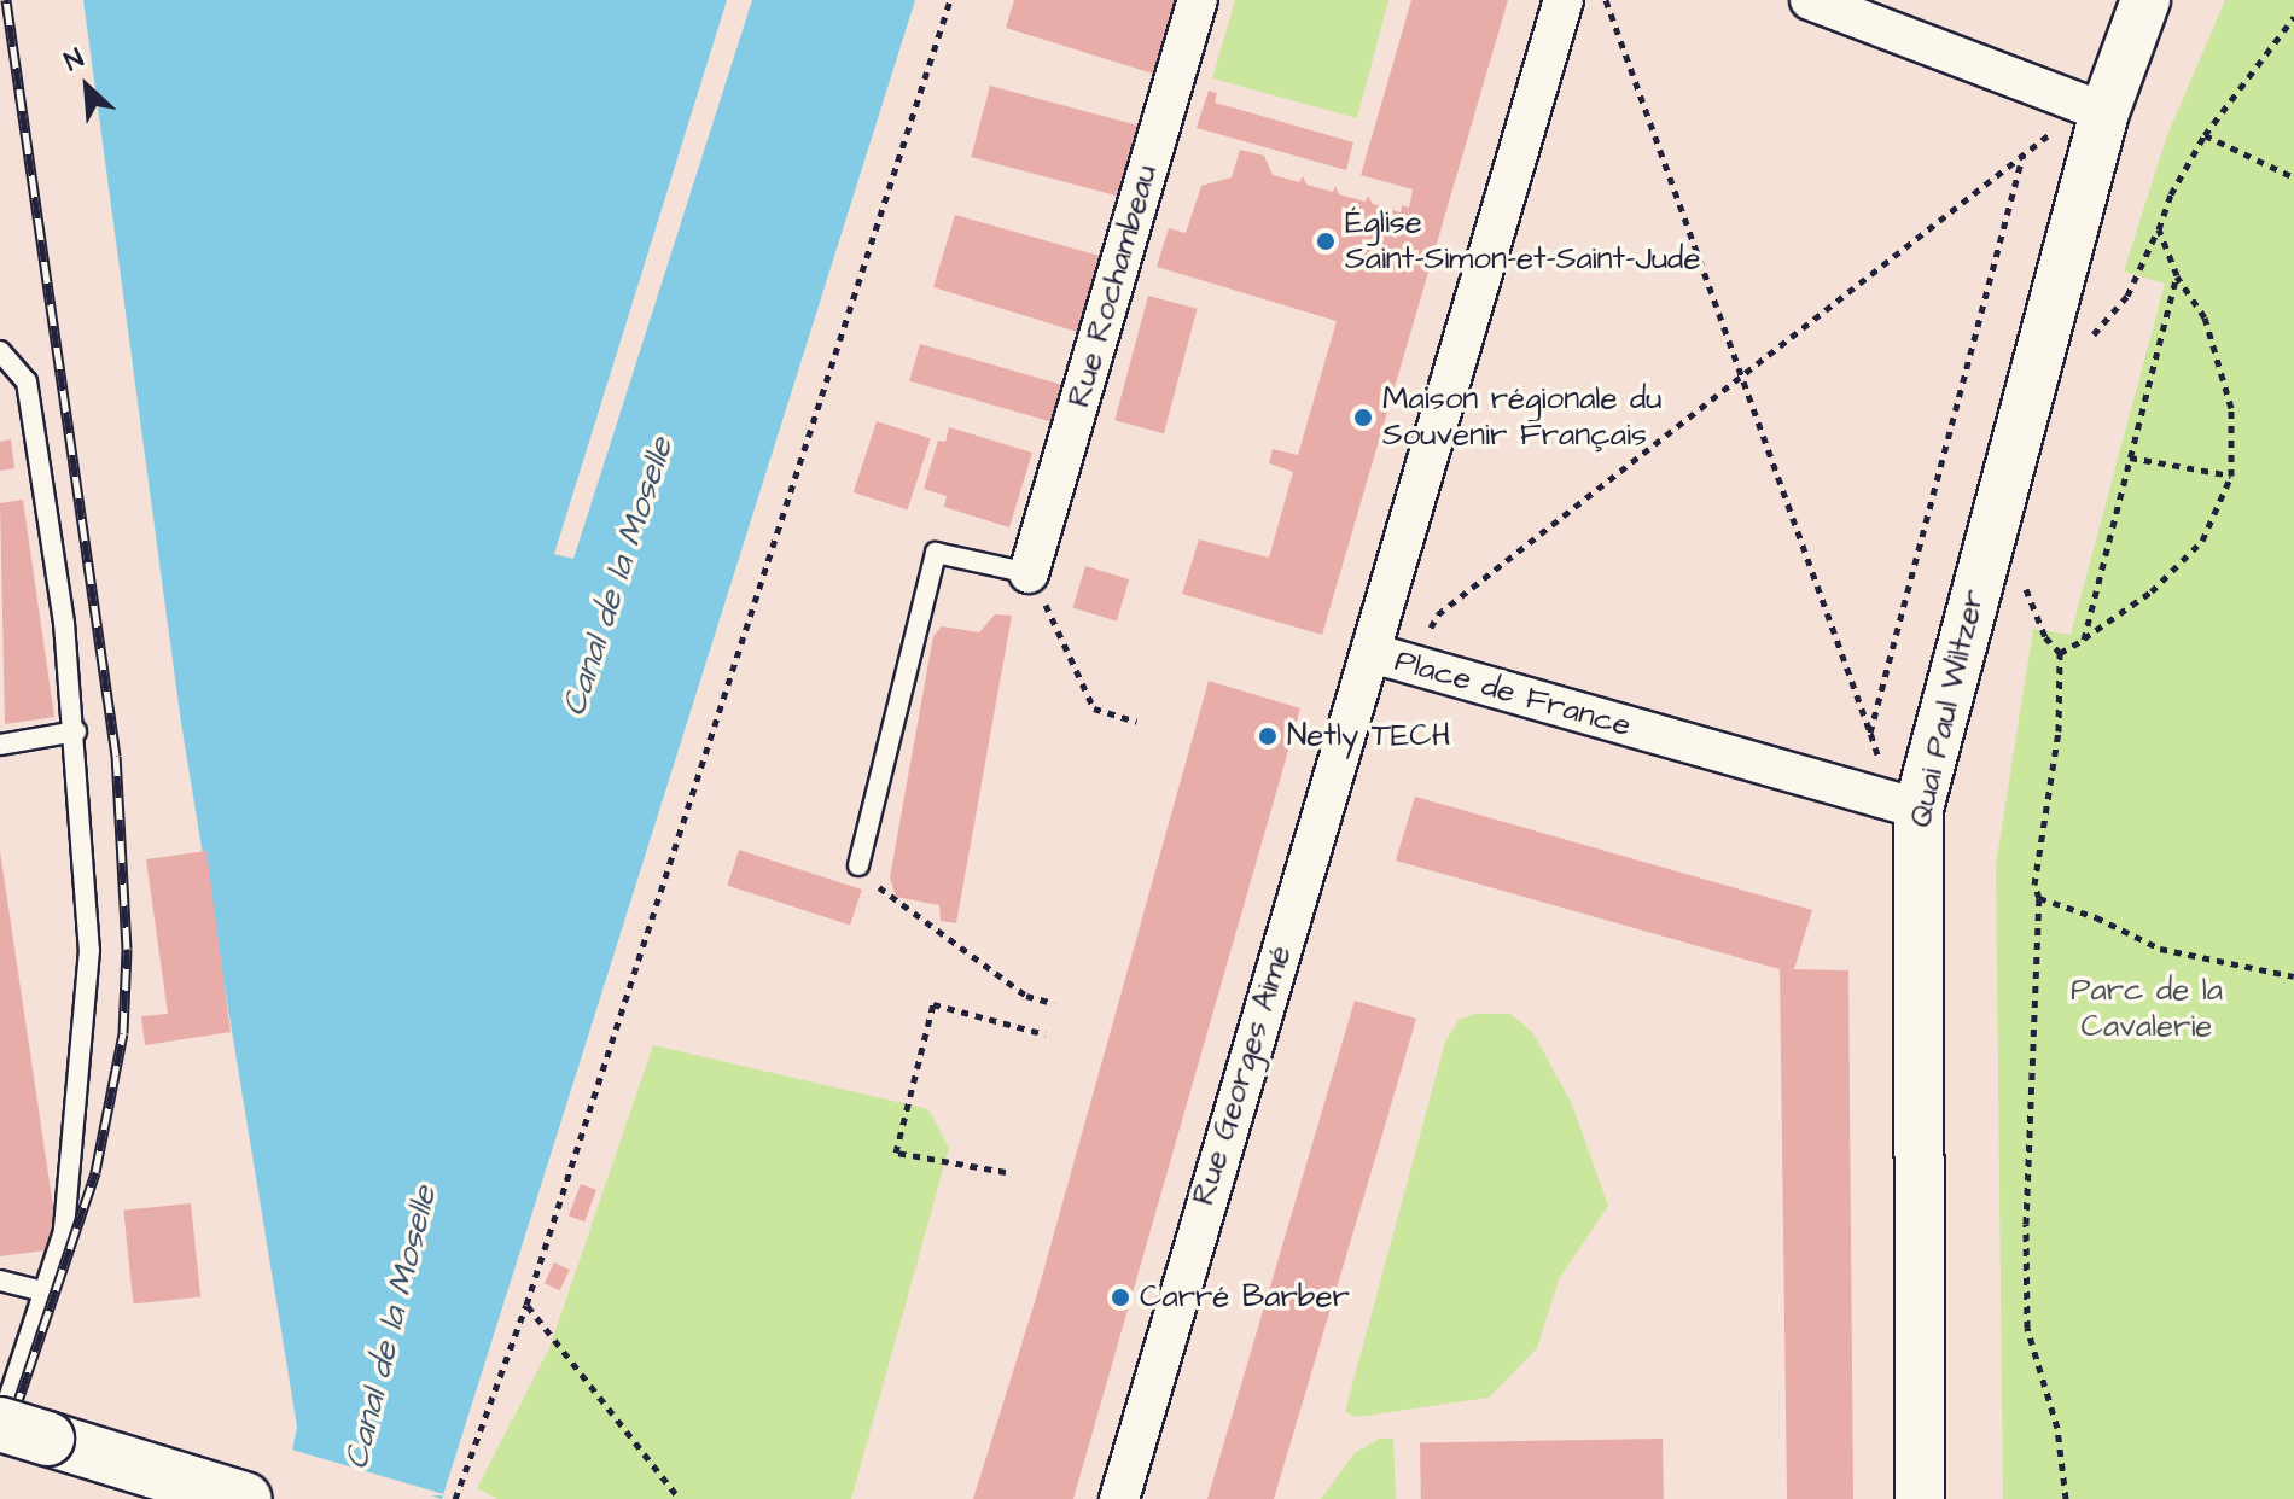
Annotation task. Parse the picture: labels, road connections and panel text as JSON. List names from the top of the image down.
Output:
{
  "streets": {
    "street": [
      "Rue Rochambeau",
      "Place de France",
      "Quai Paul Wiltzer",
      "Rue Georges Aimé"
    ]
  },
  "crossings": [
    ["Place de France", "Quai Paul Wiltzer"],
    ["Place de France", "Rue Georges Aimé"]
  ],
  "water": ["Canal de la Moselle"],
  "parks": ["Parc de la Cavalerie"],
  "places": [
    "Église Saint-Simon-et-Saint-Jude",
    "Maison régionale du Souvenir Français",
    "Netly TECH",
    "Carré Barber"
  ],
  "north": "top left"
}
